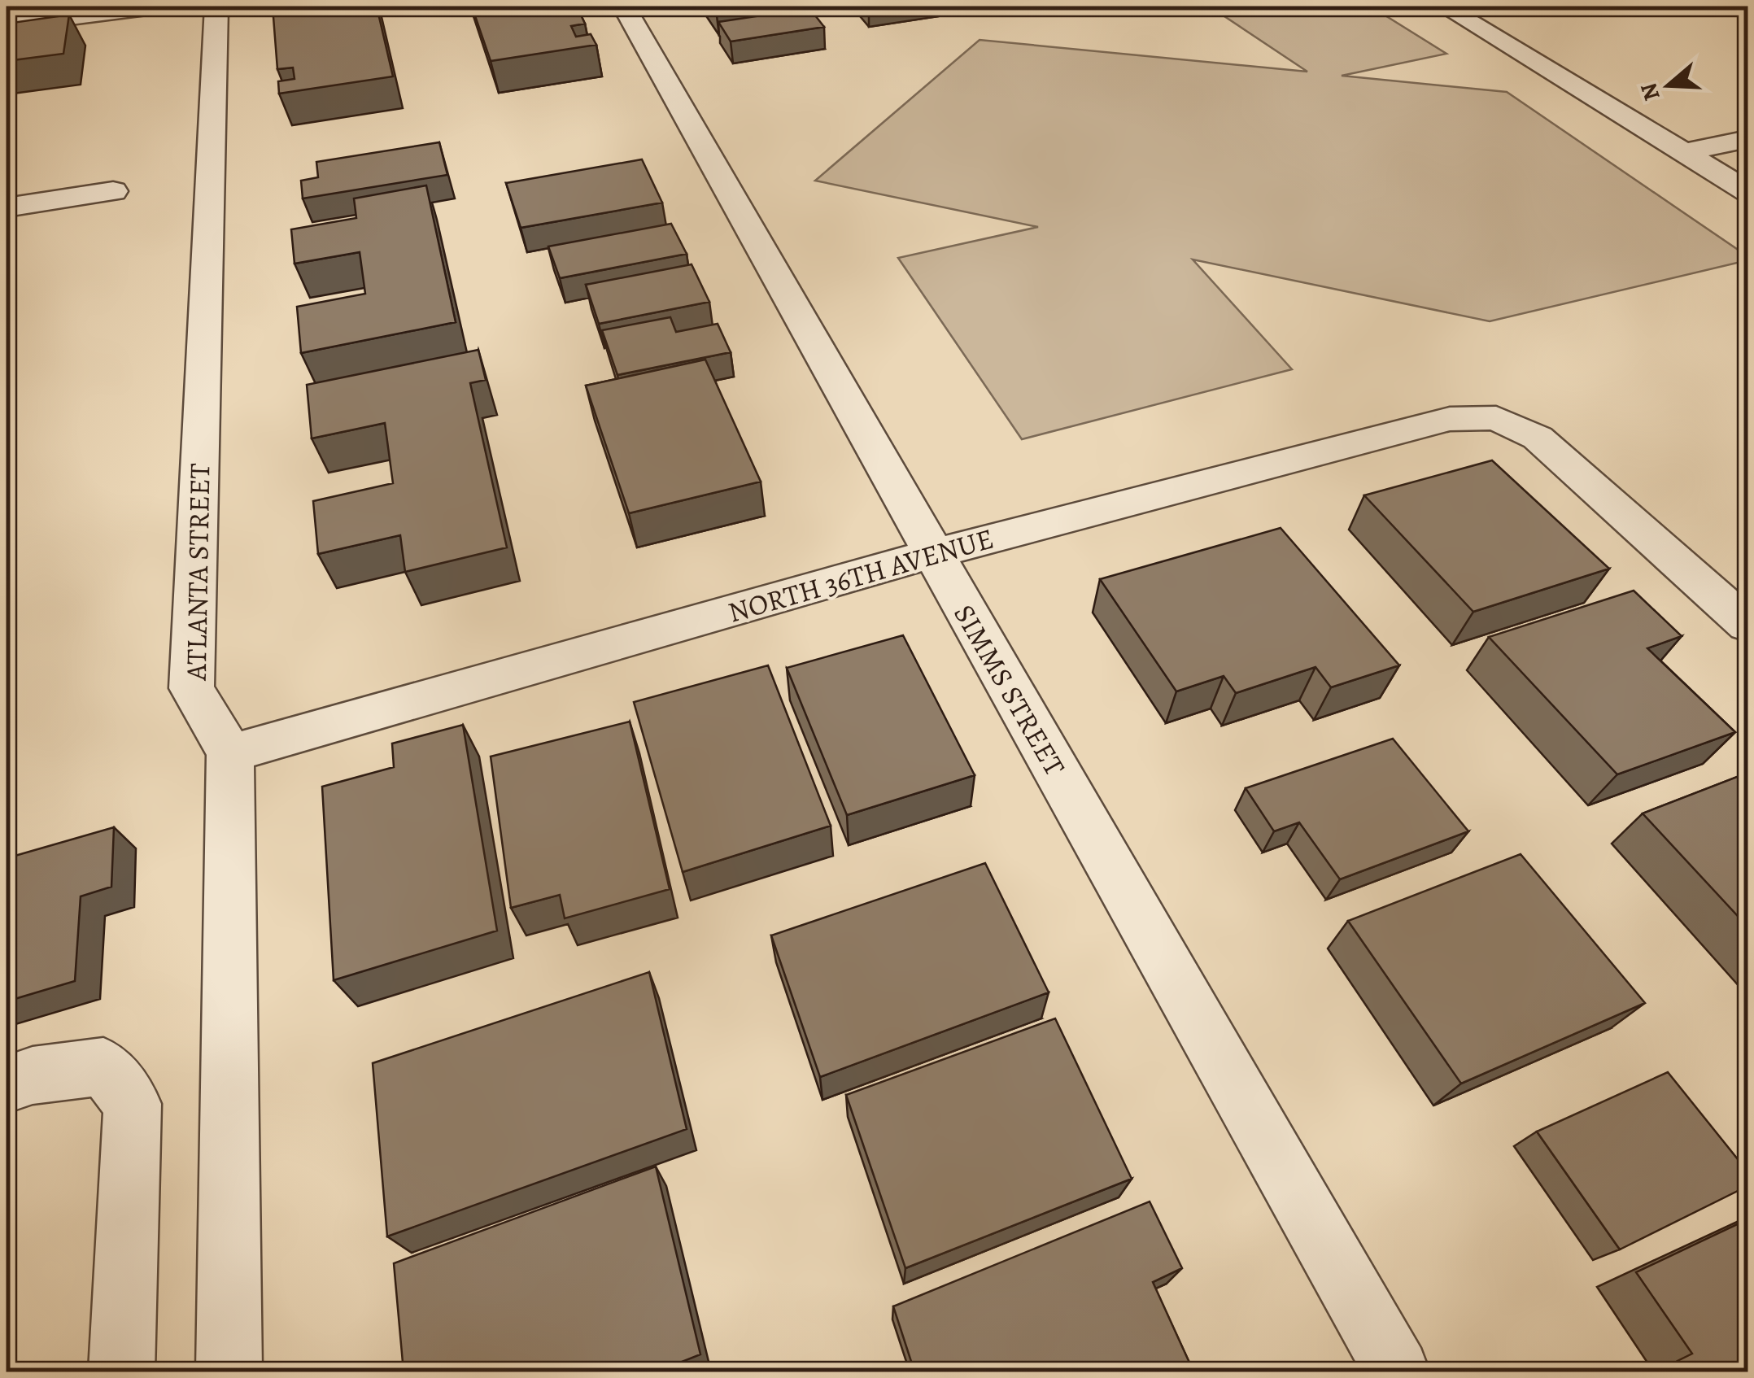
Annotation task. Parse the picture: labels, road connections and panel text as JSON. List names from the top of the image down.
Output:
{
  "streets": {
    "street": ["ATLANTA STREET", "NORTH 36TH AVENUE", "SIMMS STREET"]
  },
  "crossings": [
    ["ATLANTA STREET", "NORTH 36TH AVENUE"],
    ["NORTH 36TH AVENUE", "SIMMS STREET"]
  ],
  "north": "left"
}
